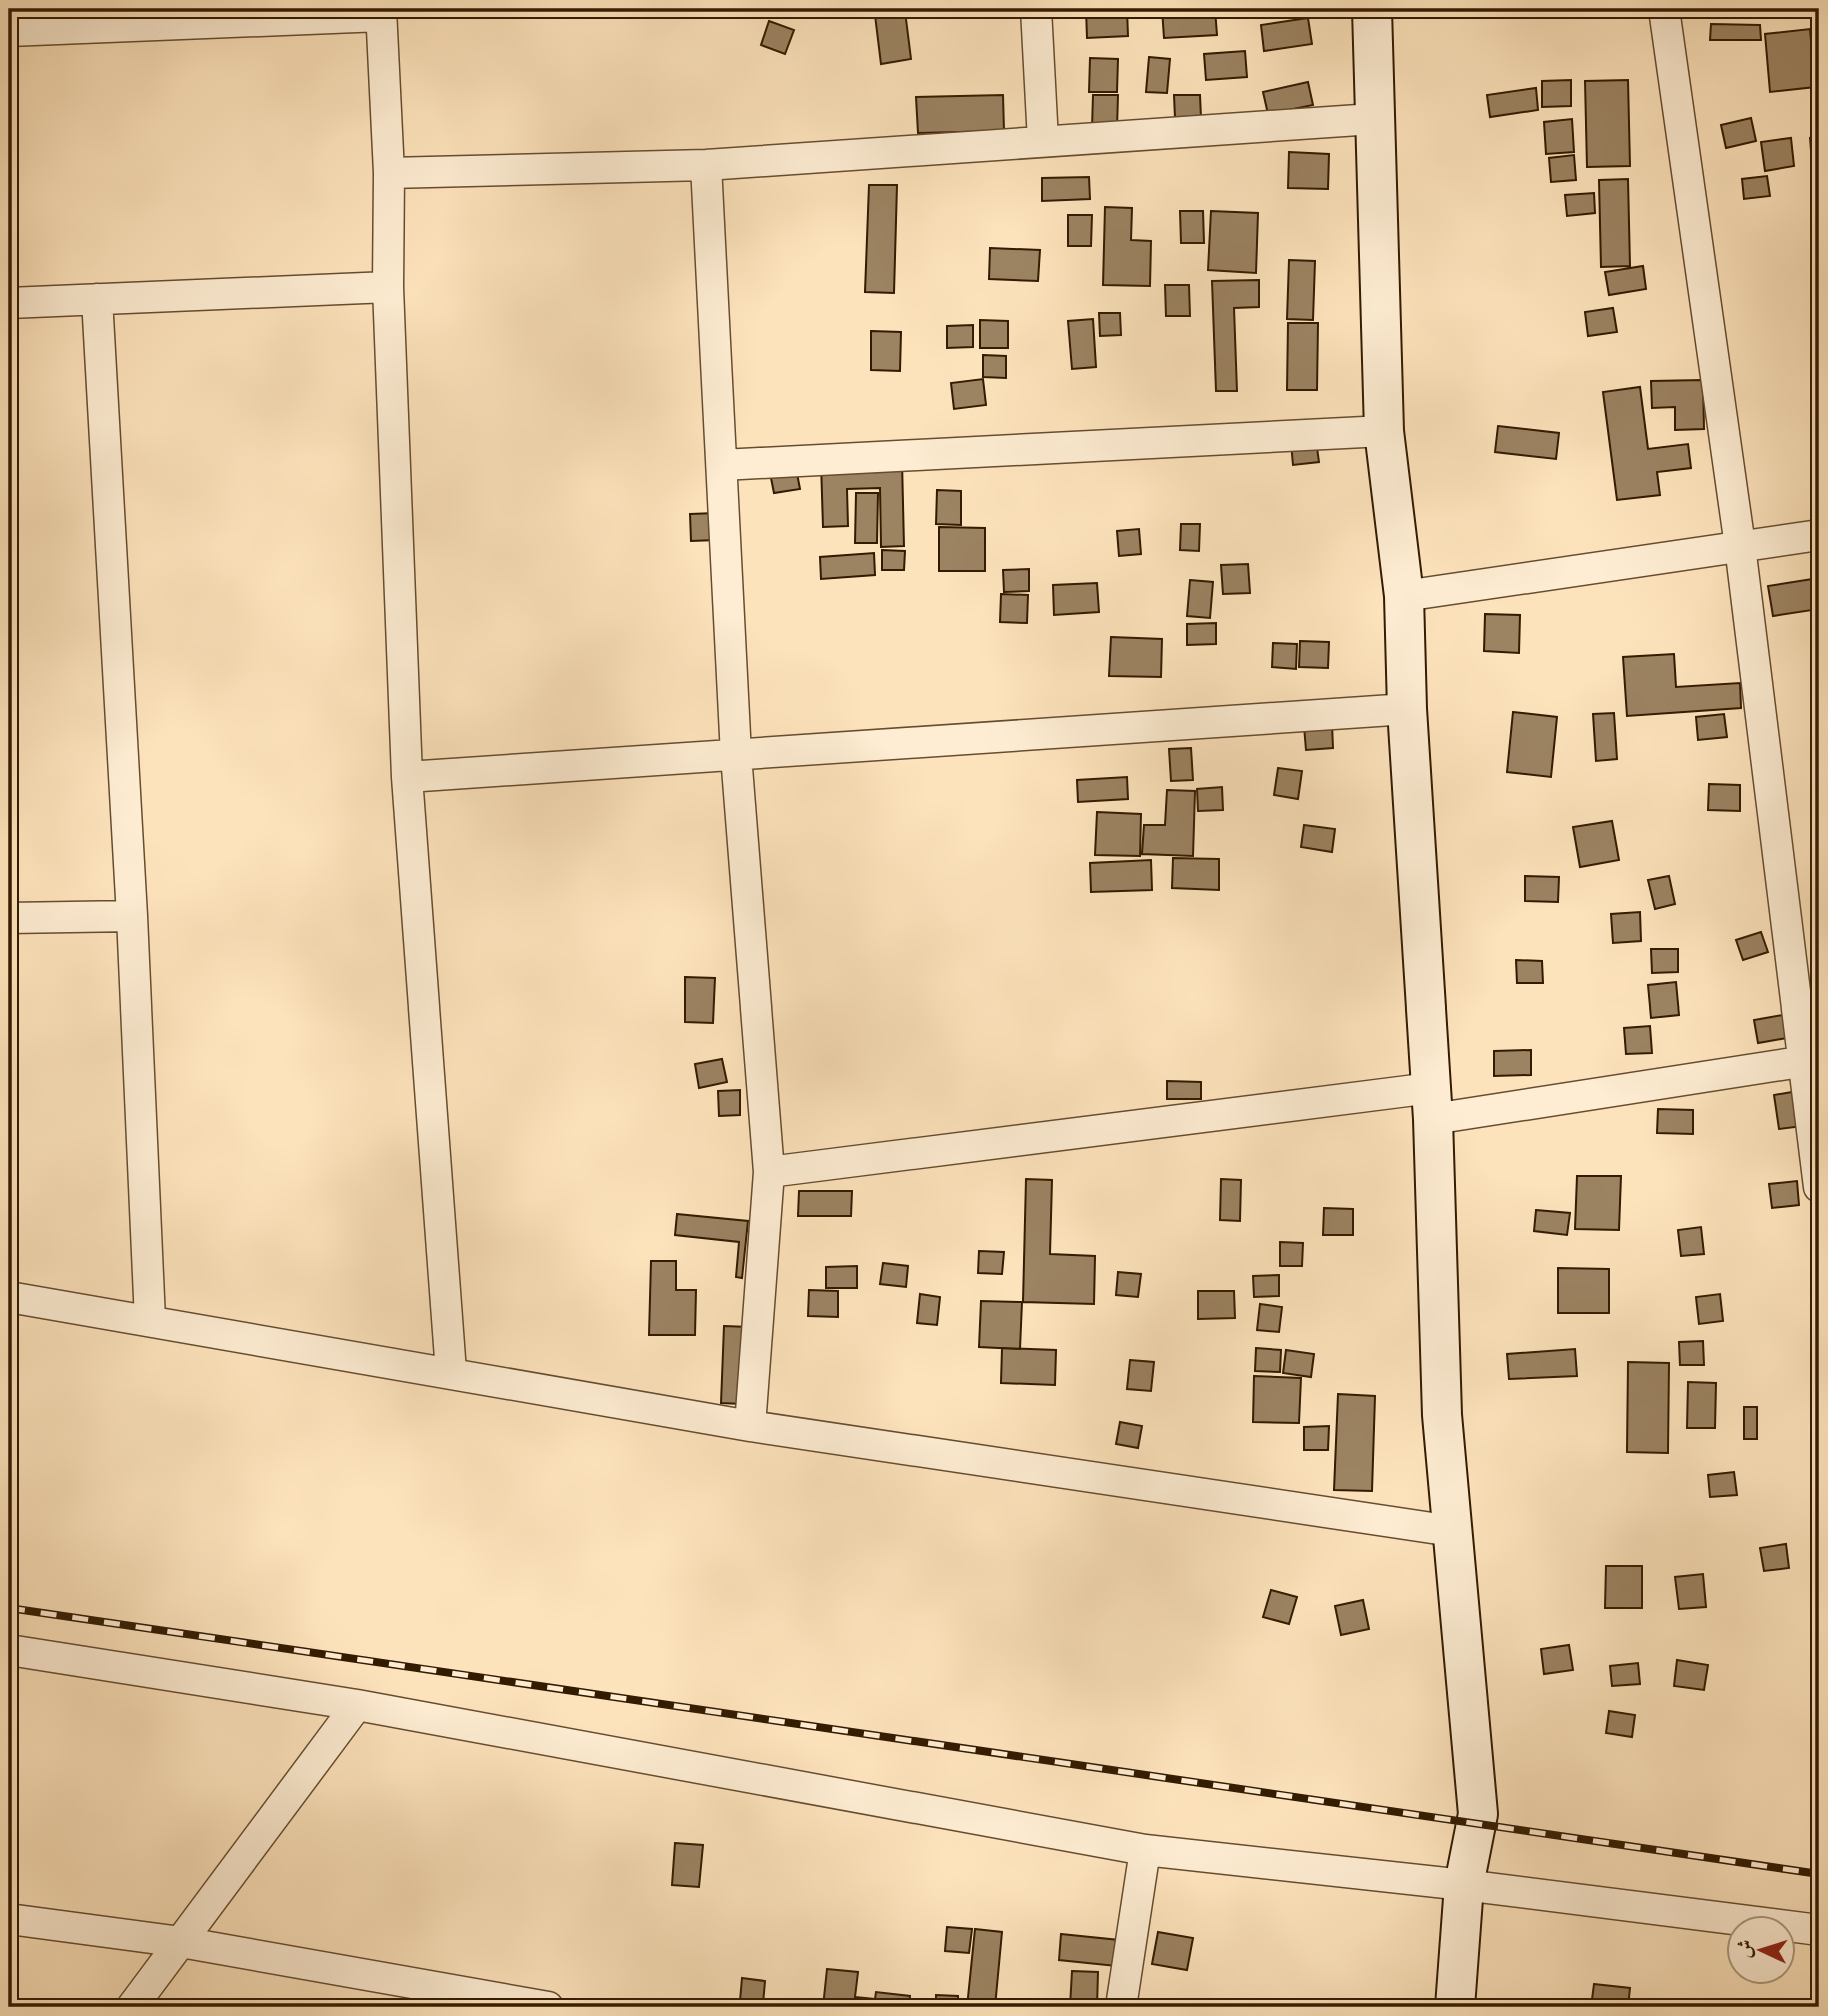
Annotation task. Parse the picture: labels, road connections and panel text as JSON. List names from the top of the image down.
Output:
{
  "north": "left"
}
